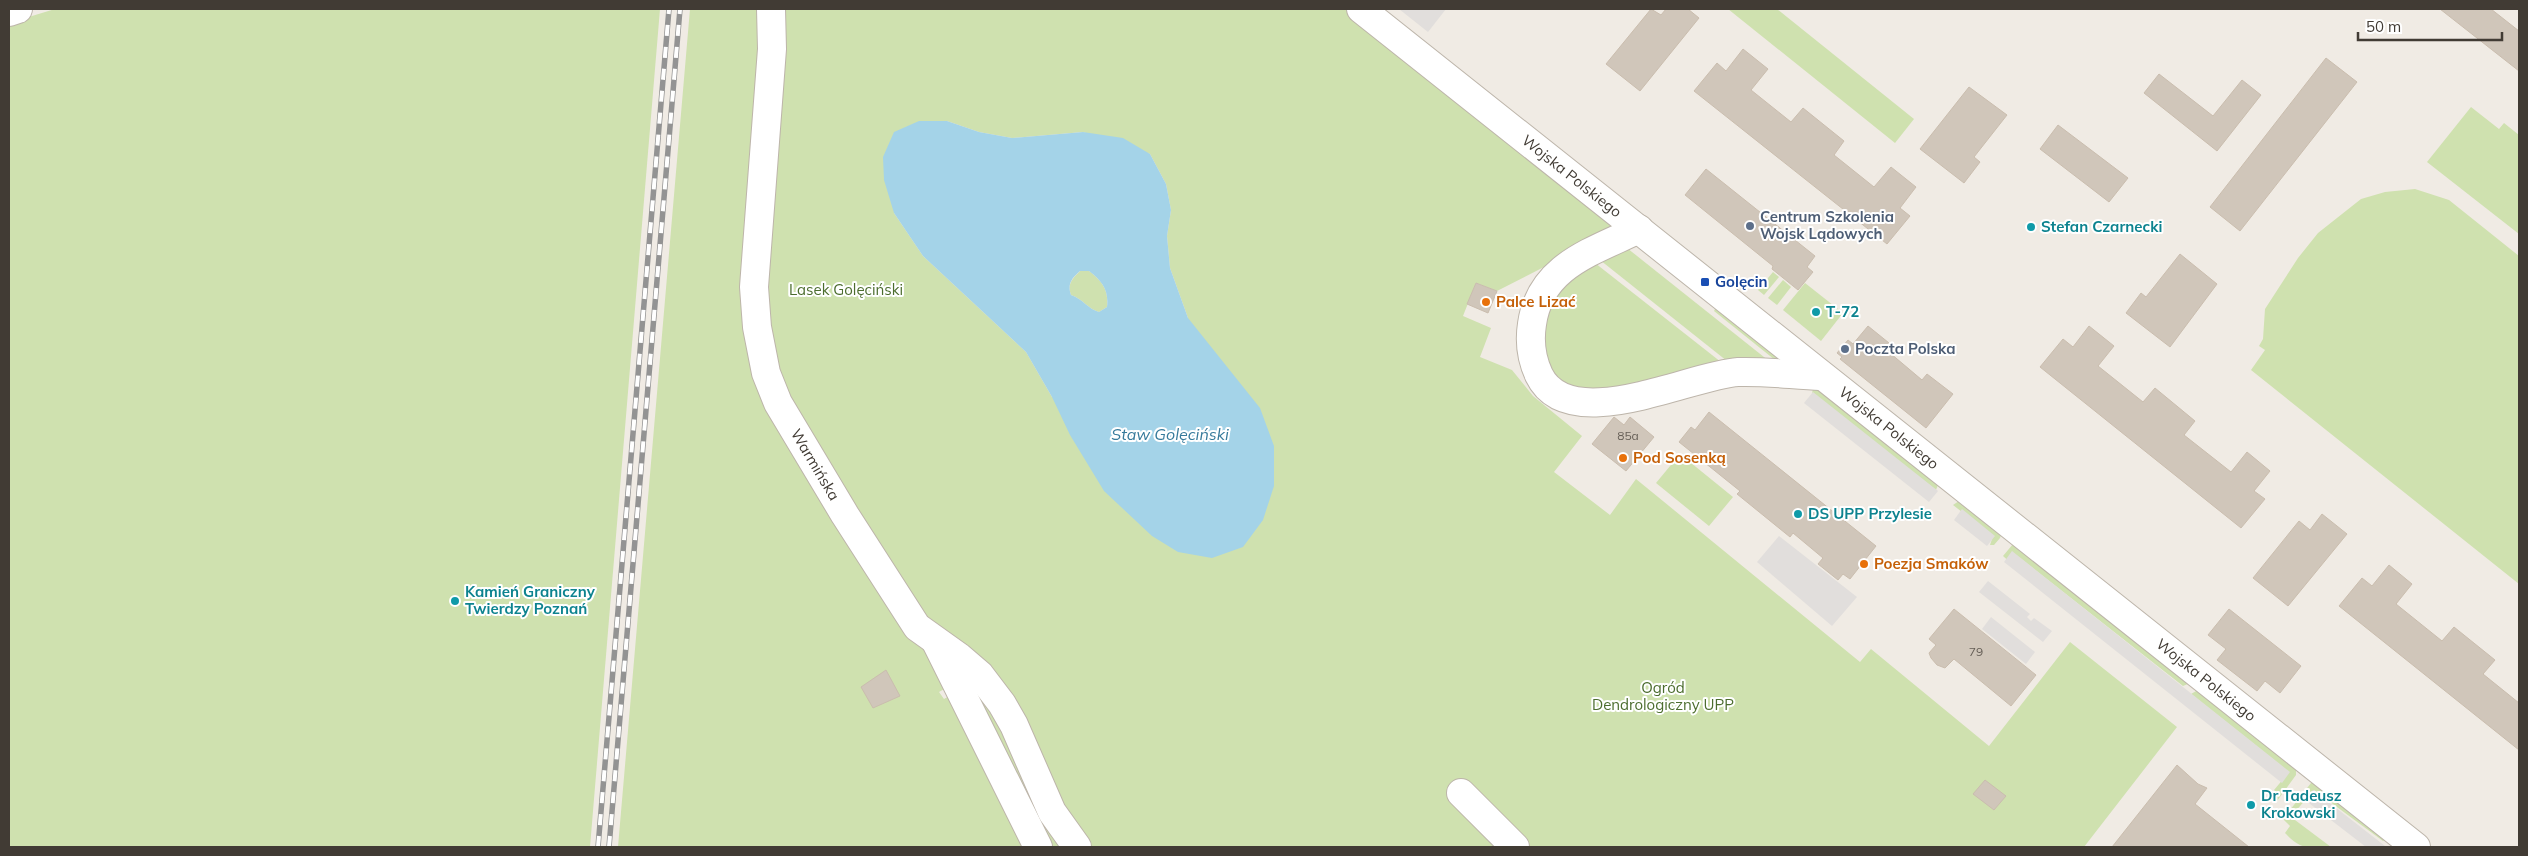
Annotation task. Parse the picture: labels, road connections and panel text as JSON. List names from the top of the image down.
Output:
{
  "streets": {
    "street": ["Wojska Polskiego", "Warmińska"]
  },
  "water": ["Staw Golęciński"],
  "parks": ["Lasek Golęciński", "Ogród Dendrologiczny UPP"],
  "places": {
    "other": [
      "Centrum Szkolenia Wojsk Lądowych",
      "Stefan Czarnecki",
      "Palce Lizać",
      "T-72",
      "Poczta Polska",
      "Pod Sosenką",
      "DS UPP Przylesie",
      "Poezja Smaków",
      "Kamień Graniczny Twierdzy Poznań",
      "Dr Tadeusz Krokowski"
    ],
    "transit": ["Golęcin"]
  },
  "house_numbers": ["85a", "79"],
  "scale_bar": "50 m"
}
